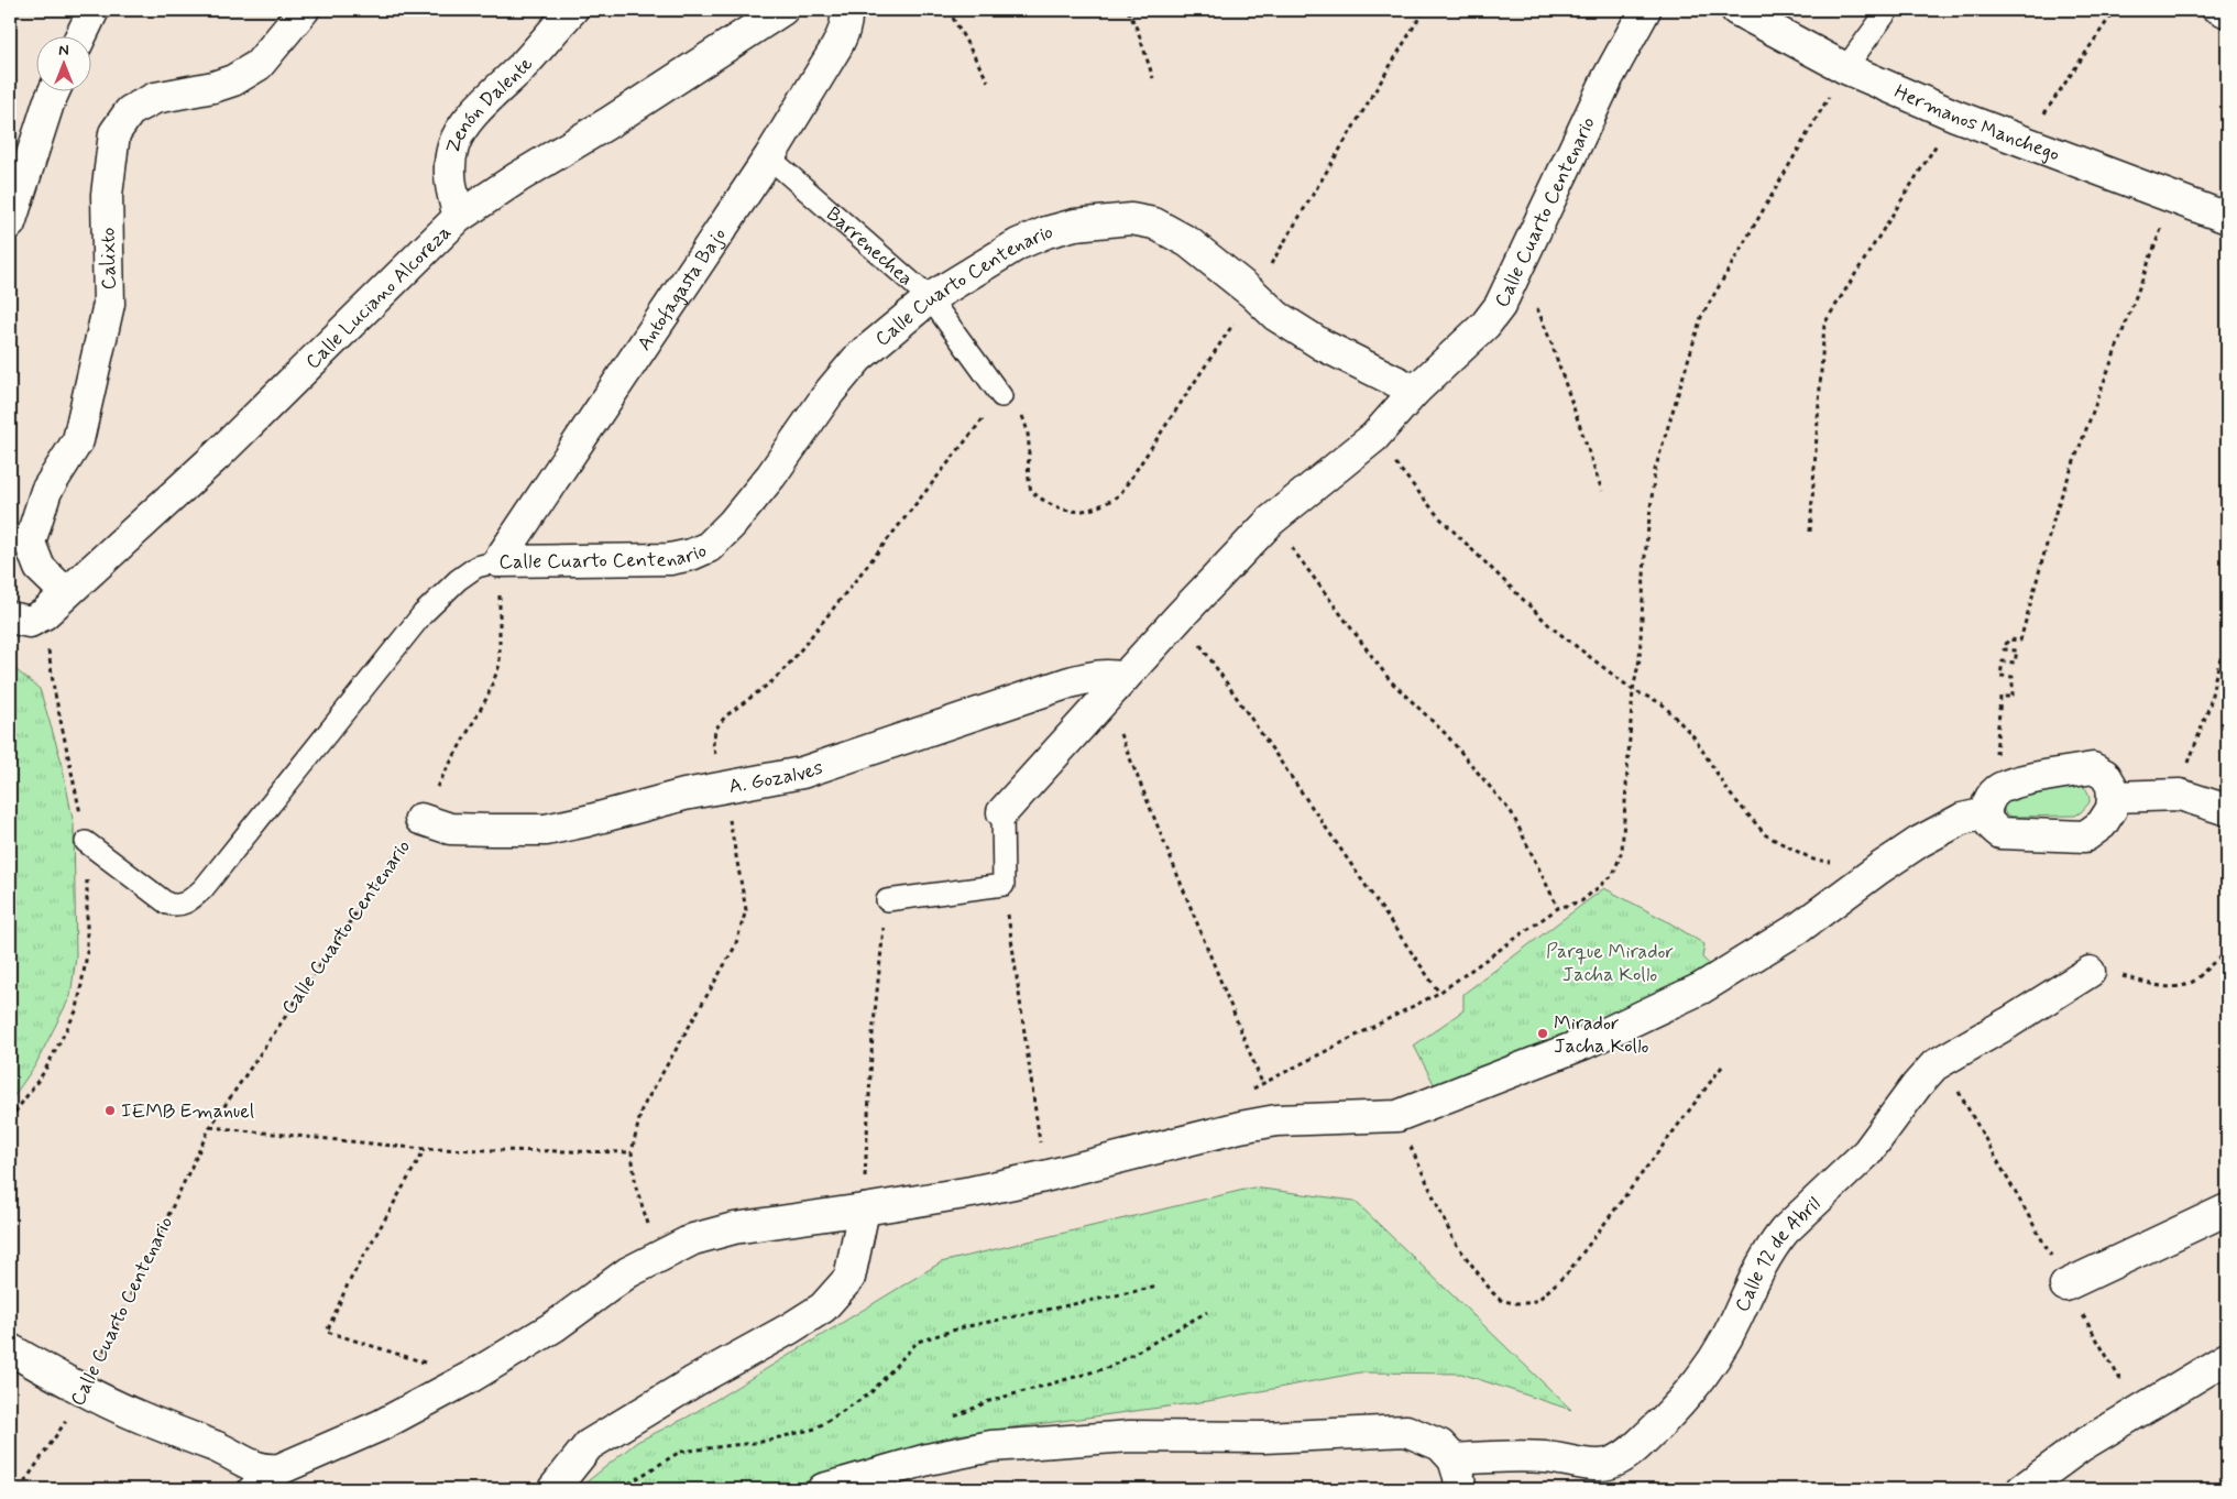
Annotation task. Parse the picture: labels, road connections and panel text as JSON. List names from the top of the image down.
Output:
{
  "streets": {
    "street": [
      "Zenón Dalente",
      "Hermanos Manchego",
      "Calle Cuarto Centenario",
      "Calixto",
      "Antofagasta Bajo",
      "Calle Luciano Alcoreza",
      "A. Gozalves",
      "Calle 12 de Abril"
    ],
    "lane": ["Barrenechea"]
  },
  "crossings": [
    ["Zenón Dalente", "Calle Luciano Alcoreza"],
    ["Calle Cuarto Centenario", "Barrenechea"],
    ["Calle Cuarto Centenario", "Antofagasta Bajo"],
    ["Calle Cuarto Centenario", "A. Gozalves"],
    ["Barrenechea", "Antofagasta Bajo"],
    ["Calixto", "Calle Luciano Alcoreza"]
  ],
  "parks": ["Parque Mirador Jacha Kollo"],
  "places": ["Mirador Jacha Kollo", "IEMB Emanuel"],
  "north": "top"
}
